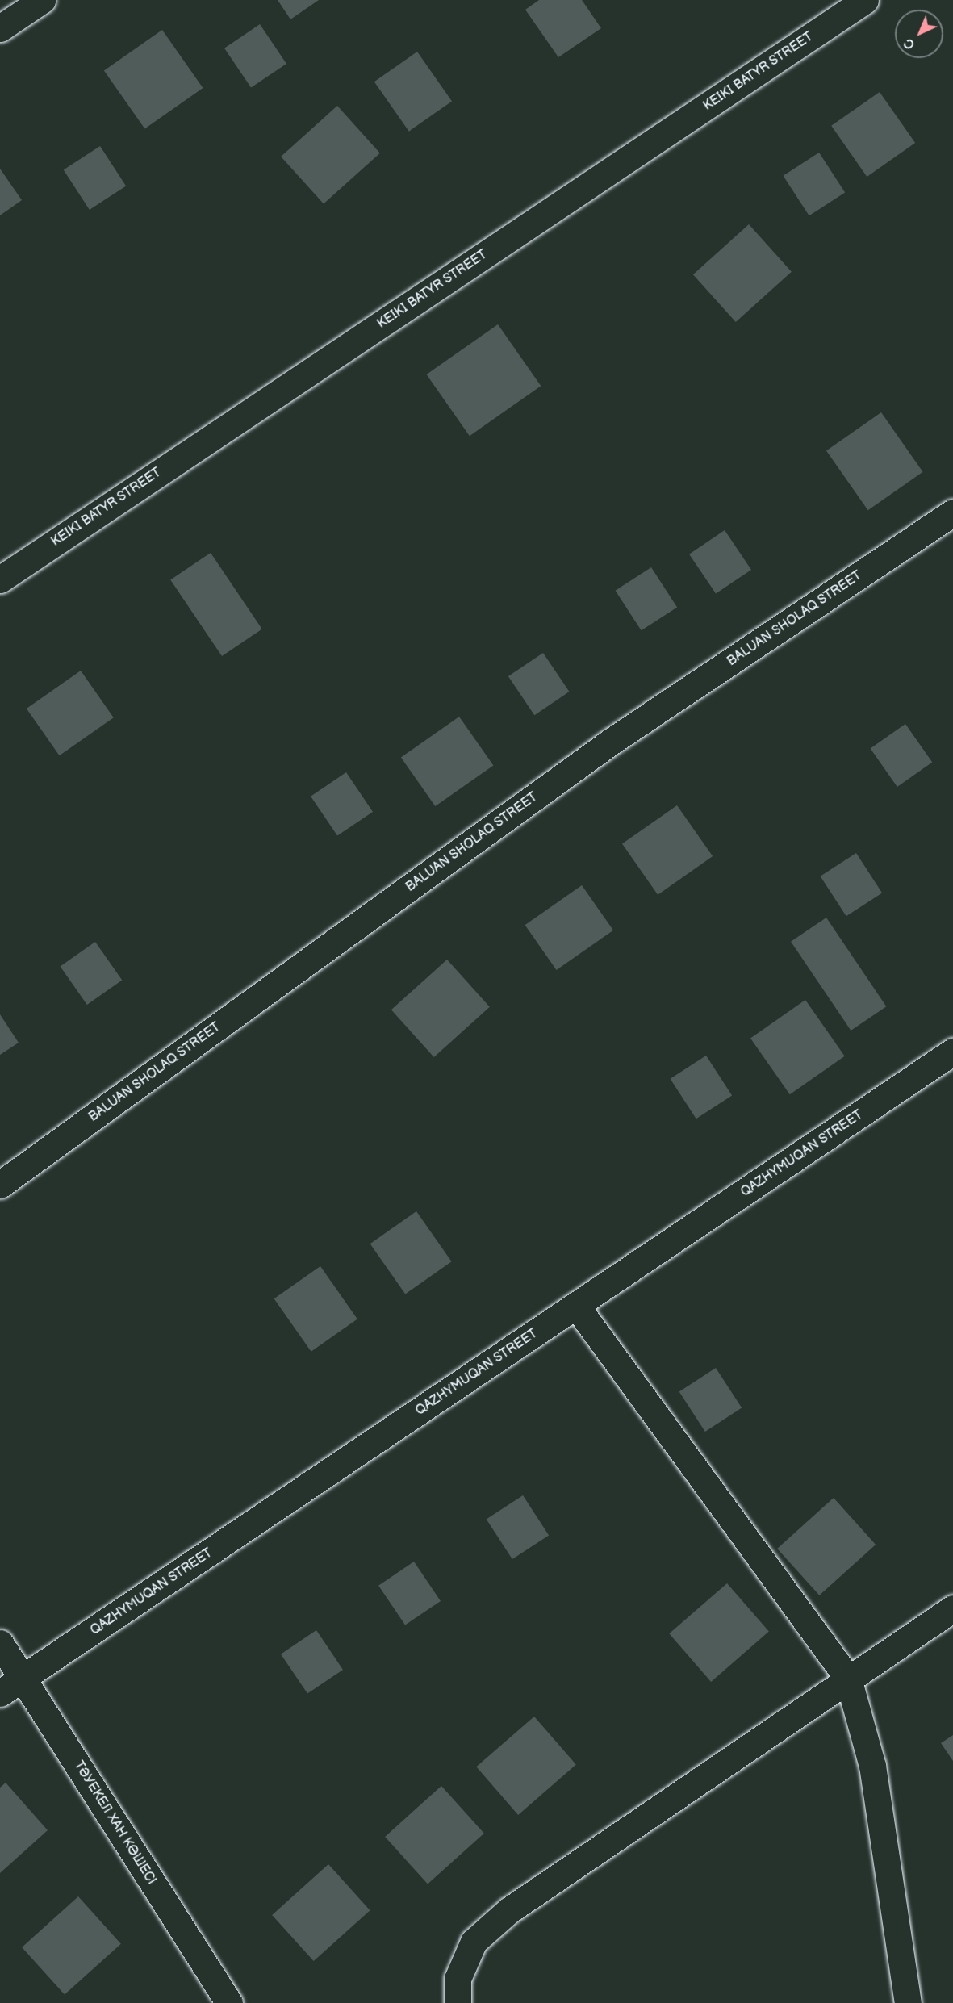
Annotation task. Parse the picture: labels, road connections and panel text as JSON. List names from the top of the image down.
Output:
{
  "streets": {
    "street": [
      "KEIKI BATYR STREET",
      "BALUAN SHOLAQ STREET",
      "QAZHYMUQAN STREET",
      "ТӘУЕКЕЛ ХАН КӨШЕСІ"
    ]
  },
  "crossings": [
    ["QAZHYMUQAN STREET", "ТӘУЕКЕЛ ХАН КӨШЕСІ"]
  ],
  "north": "bottom left"
}
